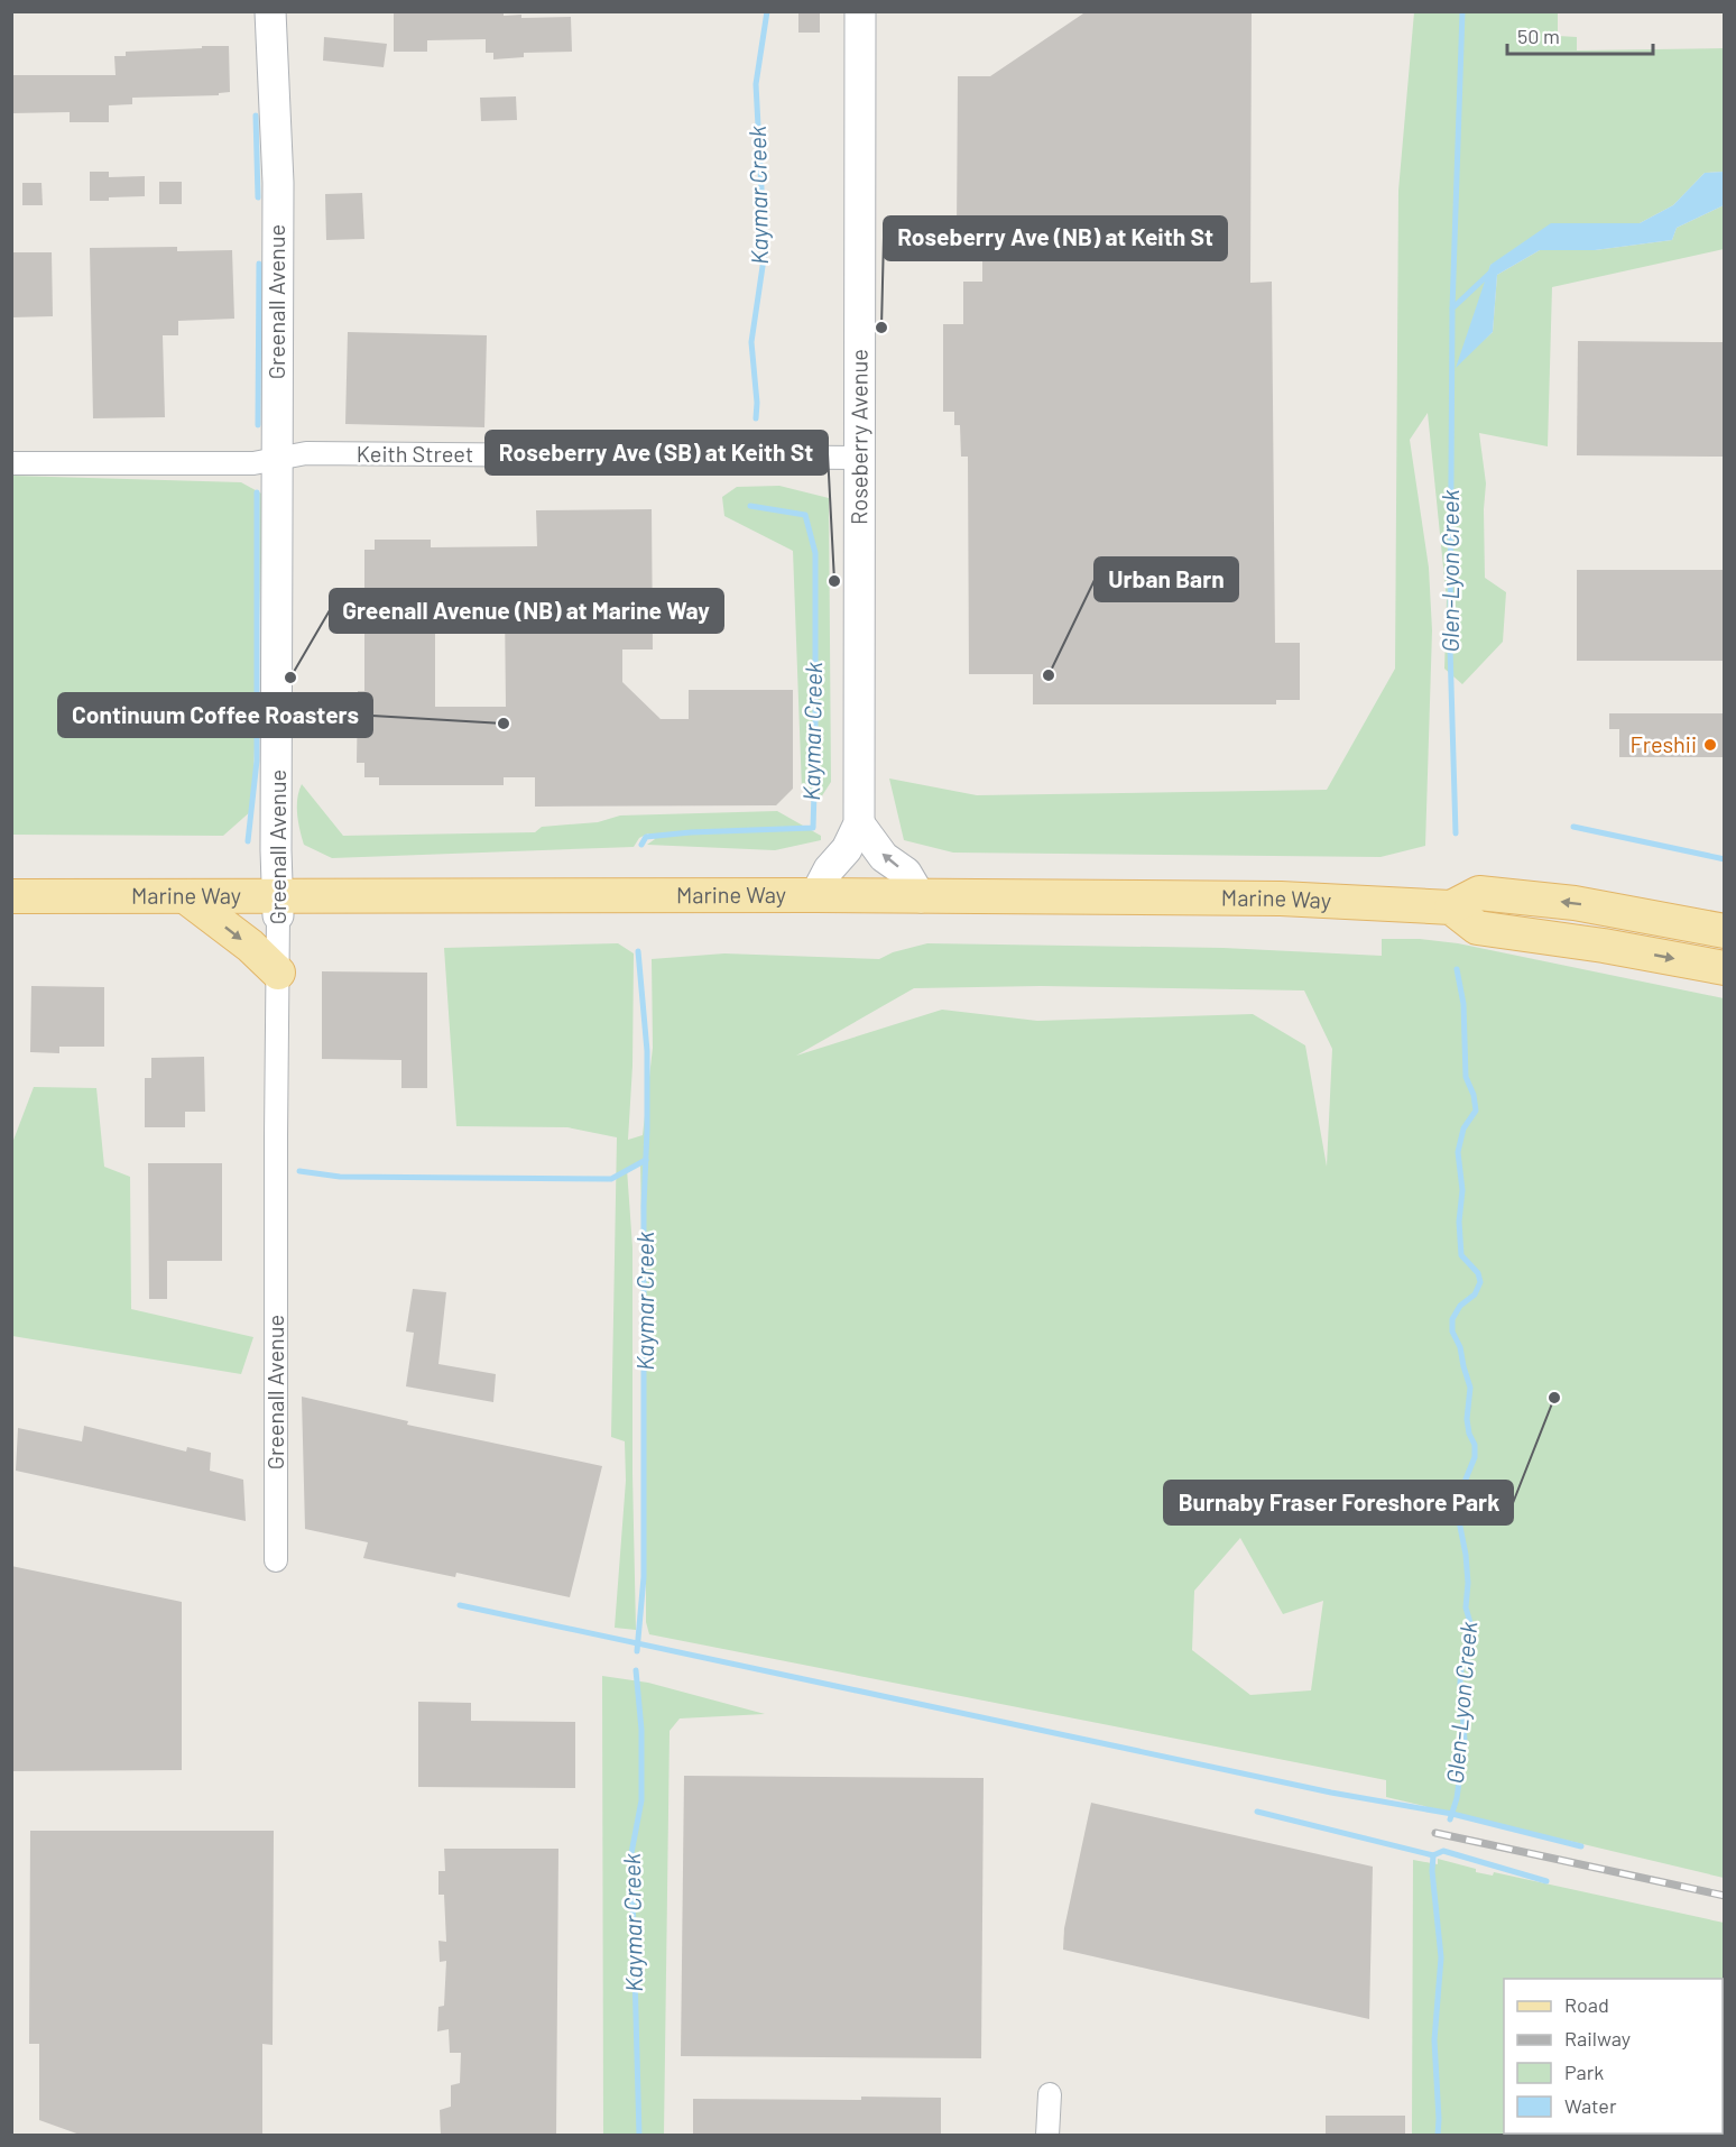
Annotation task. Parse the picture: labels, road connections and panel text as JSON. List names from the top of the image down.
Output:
{
  "streets": {
    "main road": ["Marine Way"],
    "street": ["Greenall Avenue", "Roseberry Avenue", "Keith Street"]
  },
  "crossings": [
    ["Greenall Avenue", "Keith Street"],
    ["Greenall Avenue", "Marine Way"],
    ["Roseberry Avenue", "Keith Street"],
    ["Roseberry Avenue", "Marine Way"]
  ],
  "water": ["Kaymar Creek", "Glen-Lyon Creek"],
  "places": [
    "Roseberry Ave (NB) at Keith St",
    "Roseberry Ave (SB) at Keith St",
    "Urban Barn",
    "Greenall Avenue (NB) at Marine Way",
    "Continuum Coffee Roasters",
    "Freshii",
    "Burnaby Fraser Foreshore Park"
  ],
  "legend": [
    "Road",
    "Railway",
    "Park",
    "Water"
  ],
  "scale_bar": "50 m"
}
